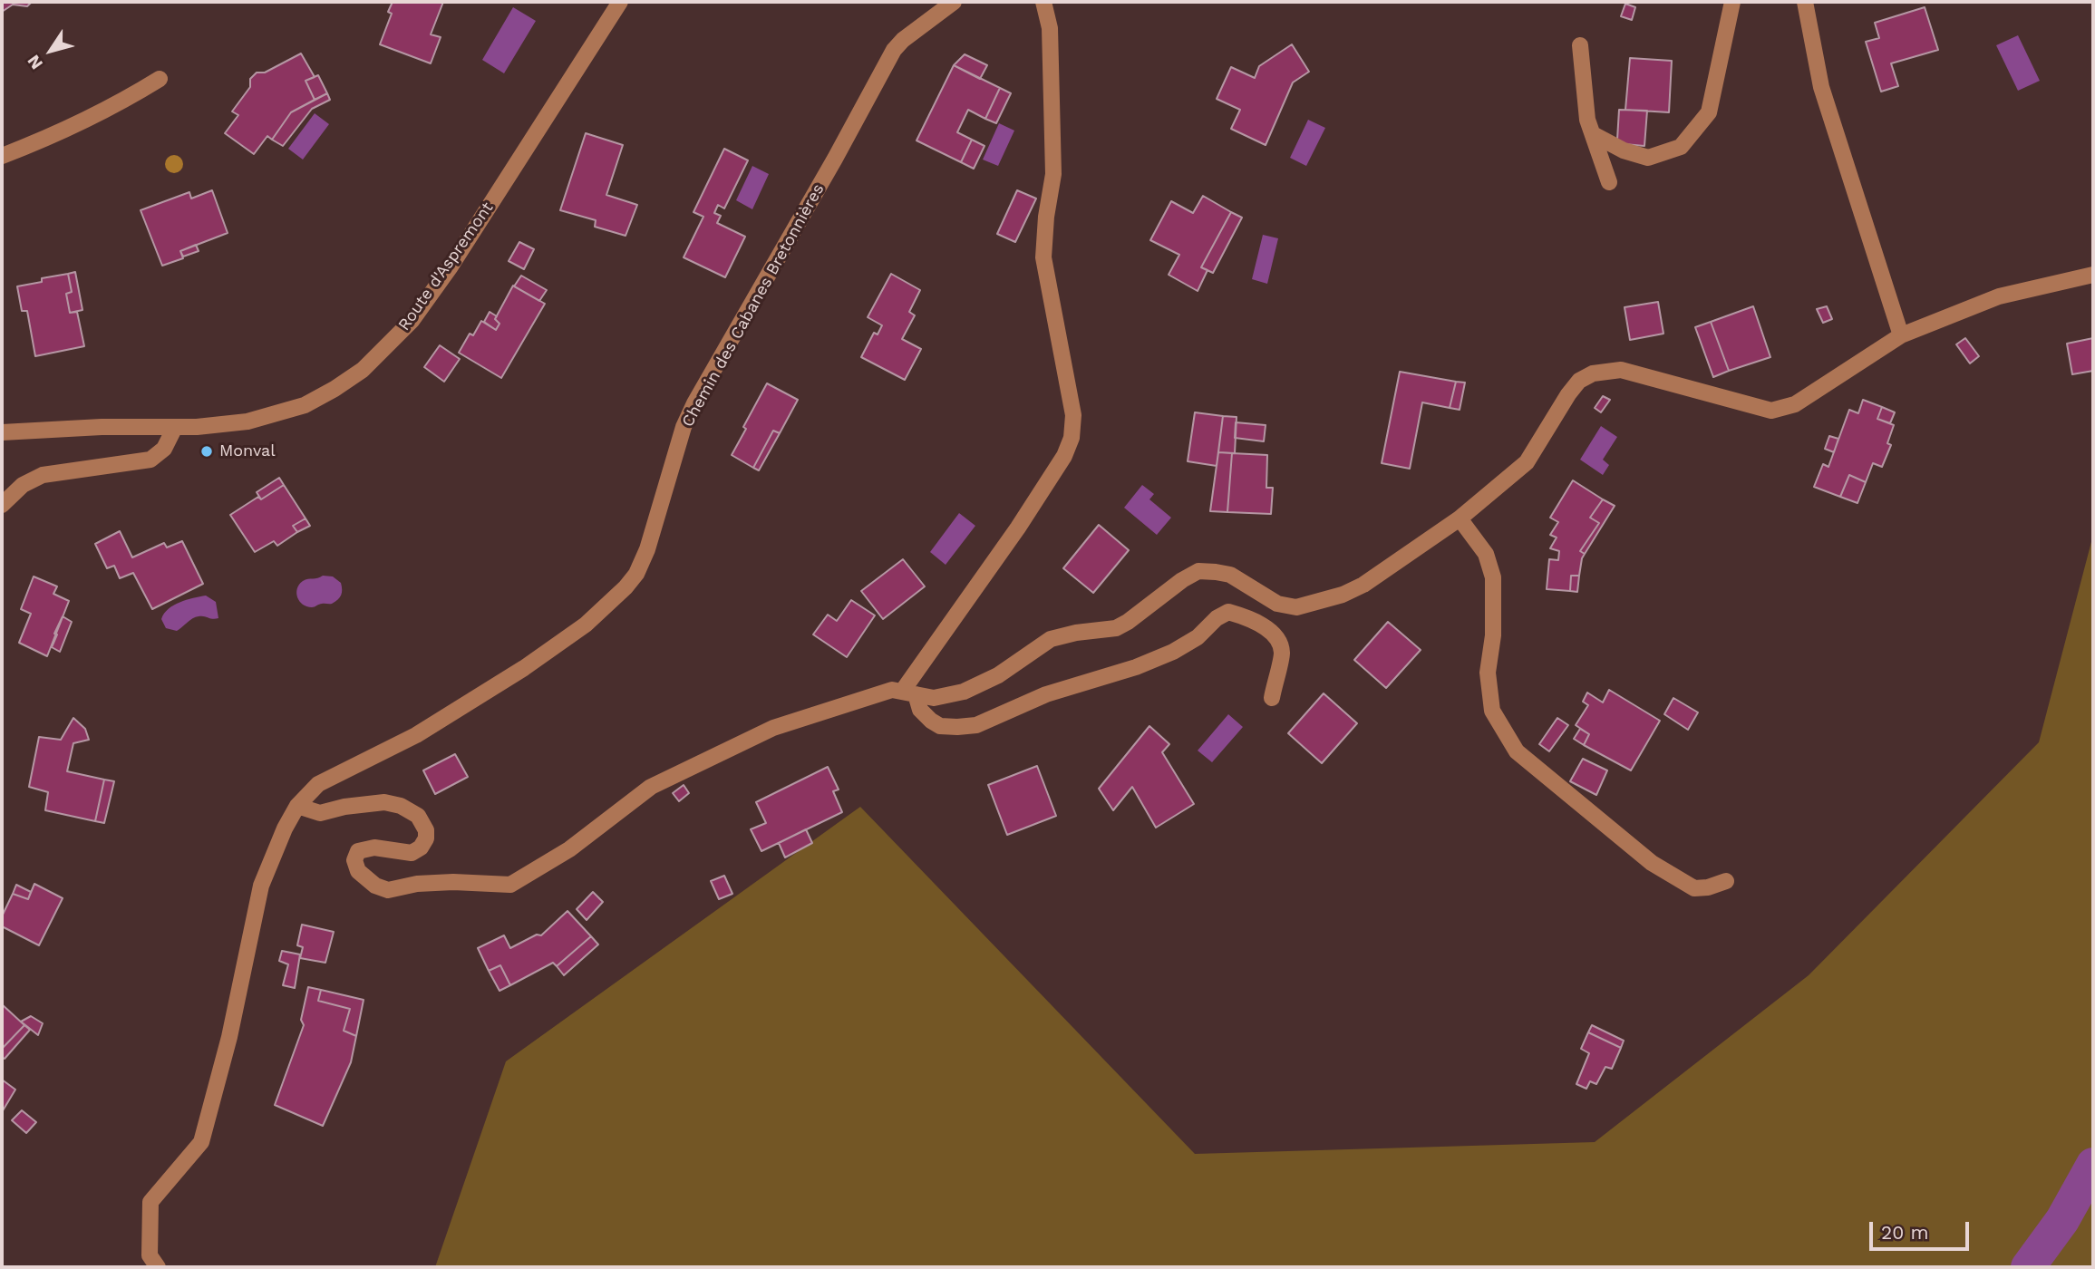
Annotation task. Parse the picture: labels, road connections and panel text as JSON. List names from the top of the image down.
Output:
{
  "streets": {
    "street": ["Route d'Aspremont", "Chemin des Cabanes Bretonnières"]
  },
  "places": ["Monval"],
  "scale_bar": "20 m",
  "north": "bottom left"
}
